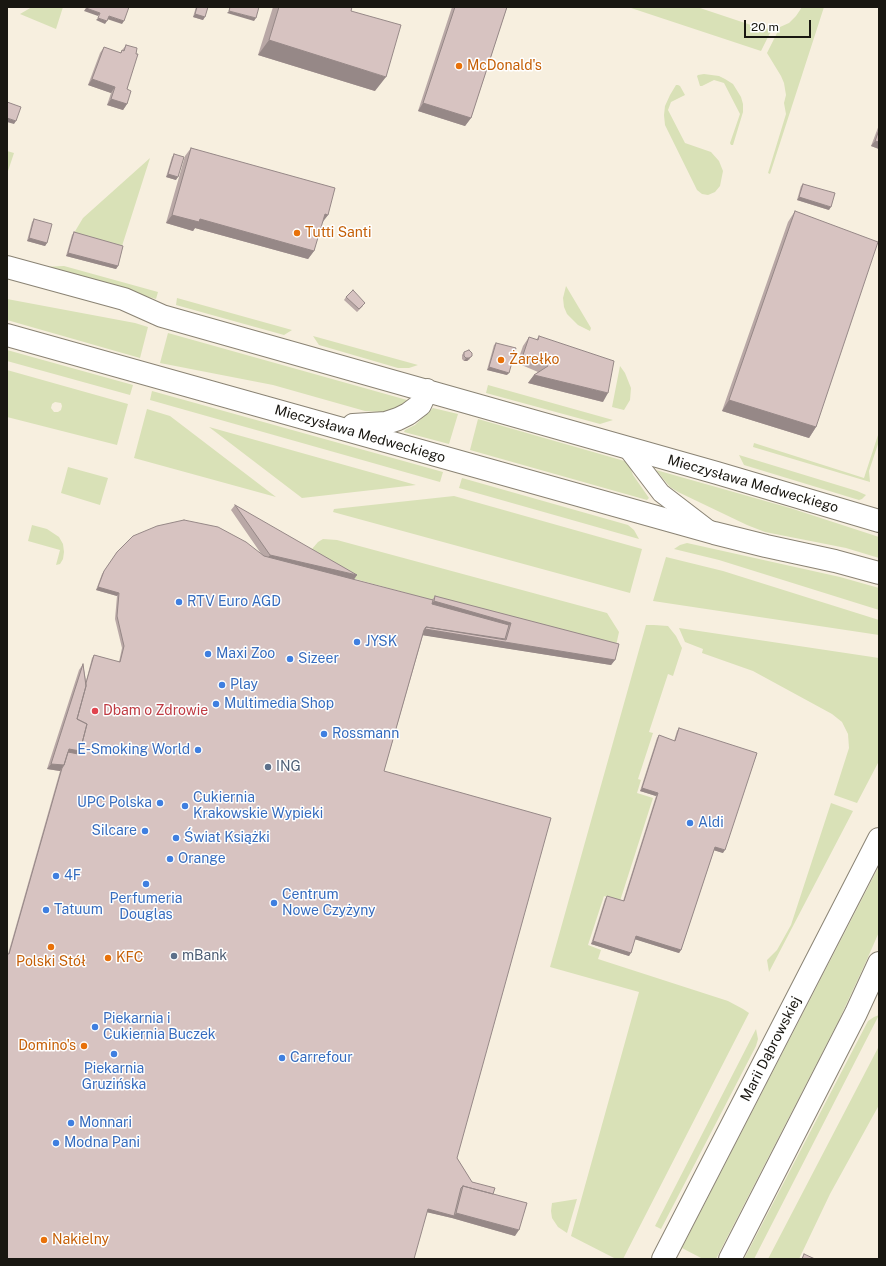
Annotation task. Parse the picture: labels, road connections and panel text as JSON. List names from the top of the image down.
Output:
{
  "streets": {
    "street": ["Mieczysława Medweckiego", "Marii Dąbrowskiej"]
  },
  "places": [
    "McDonald's",
    "Tutti Santi",
    "Żarełko",
    "RTV Euro AGD",
    "JYSK",
    "Maxi Zoo",
    "Sizeer",
    "Play",
    "Multimedia Shop",
    "Dbam o Zdrowie",
    "Rossmann",
    "E-Smoking World",
    "ING",
    "UPC Polska",
    "Cukiernia Krakowskie Wypieki",
    "Aldi",
    "Silcare",
    "Świat Książki",
    "Orange",
    "4F",
    "Perfumeria Douglas",
    "Centrum Nowe Czyżyny",
    "Tatuum",
    "Polski Stół",
    "mBank",
    "KFC",
    "Piekarnia i Cukiernia Buczek",
    "Domino's",
    "Piekarnia Gruzińska",
    "Carrefour",
    "Monnari",
    "Modna Pani",
    "Nakielny"
  ],
  "scale_bar": "20 m"
}
